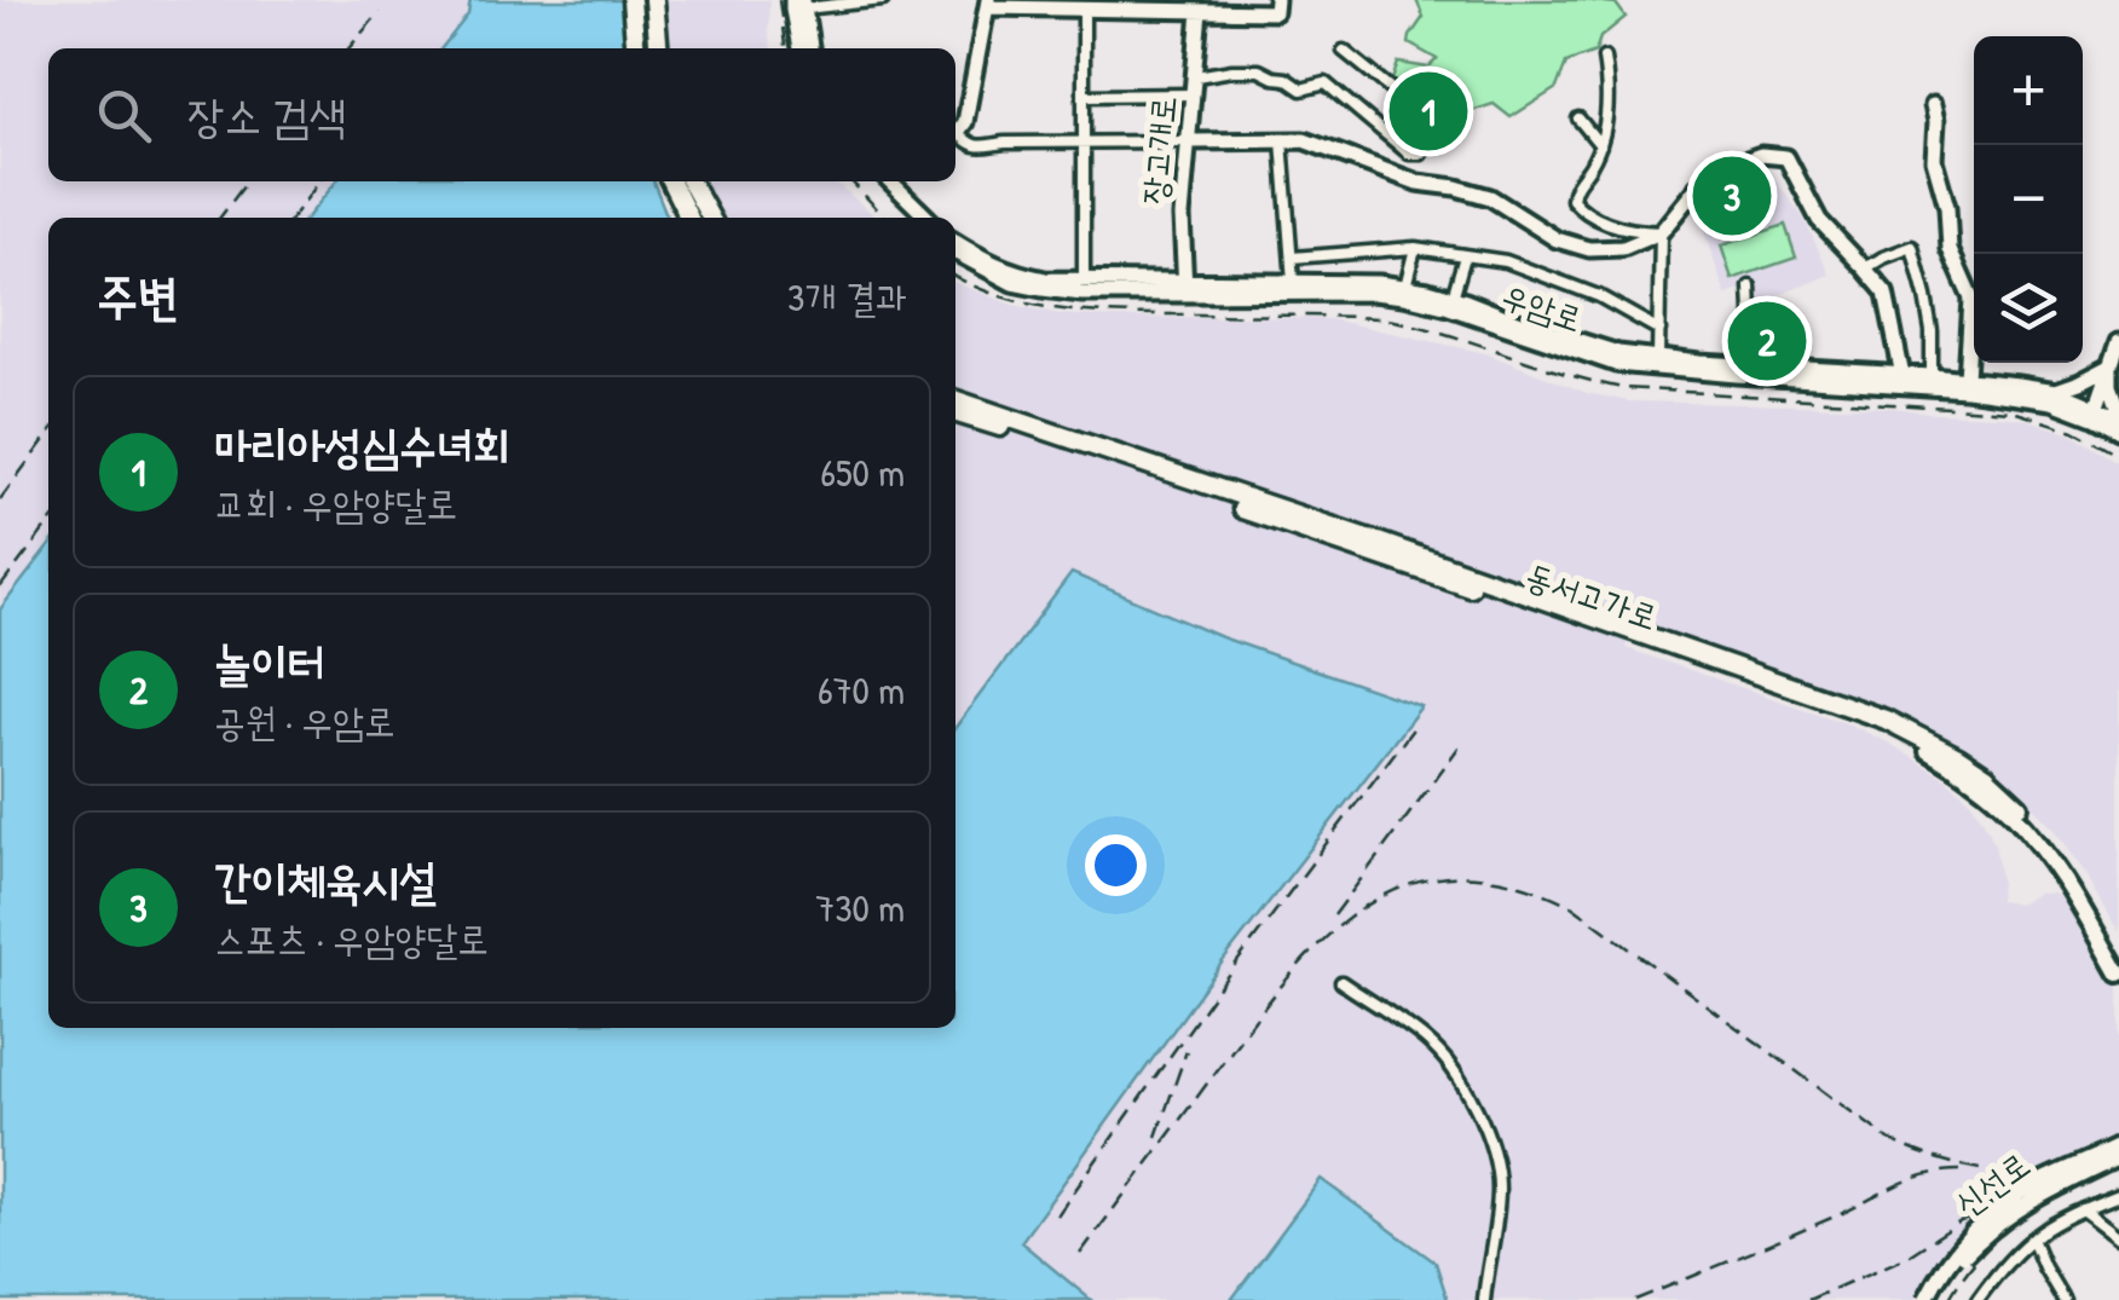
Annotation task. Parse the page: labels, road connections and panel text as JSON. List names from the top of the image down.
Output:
{
  "streets": {
    "highway": ["동서고가로"],
    "main road": ["장고개로", "우암로", "신선로"]
  },
  "crossings": [
    ["장고개로", "우암로"]
  ],
  "page": {
    "map_buttons": ["+", "−"],
    "search": "장소 검색",
    "pins": ["1", "3", "2"],
    "heading": ["주변", "3개 결과"],
    "list": [
      {
        "mark": "1",
        "name": "마리아성심수녀회",
        "note": "교회 · 우암양달로",
        "value": "650 m"
      },
      {
        "mark": "2",
        "name": "놀이터",
        "note": "공원 · 우암로",
        "value": "670 m"
      },
      {
        "mark": "3",
        "name": "간이체육시설",
        "note": "스포츠 · 우암양달로",
        "value": "730 m"
      }
    ]
  }
}
